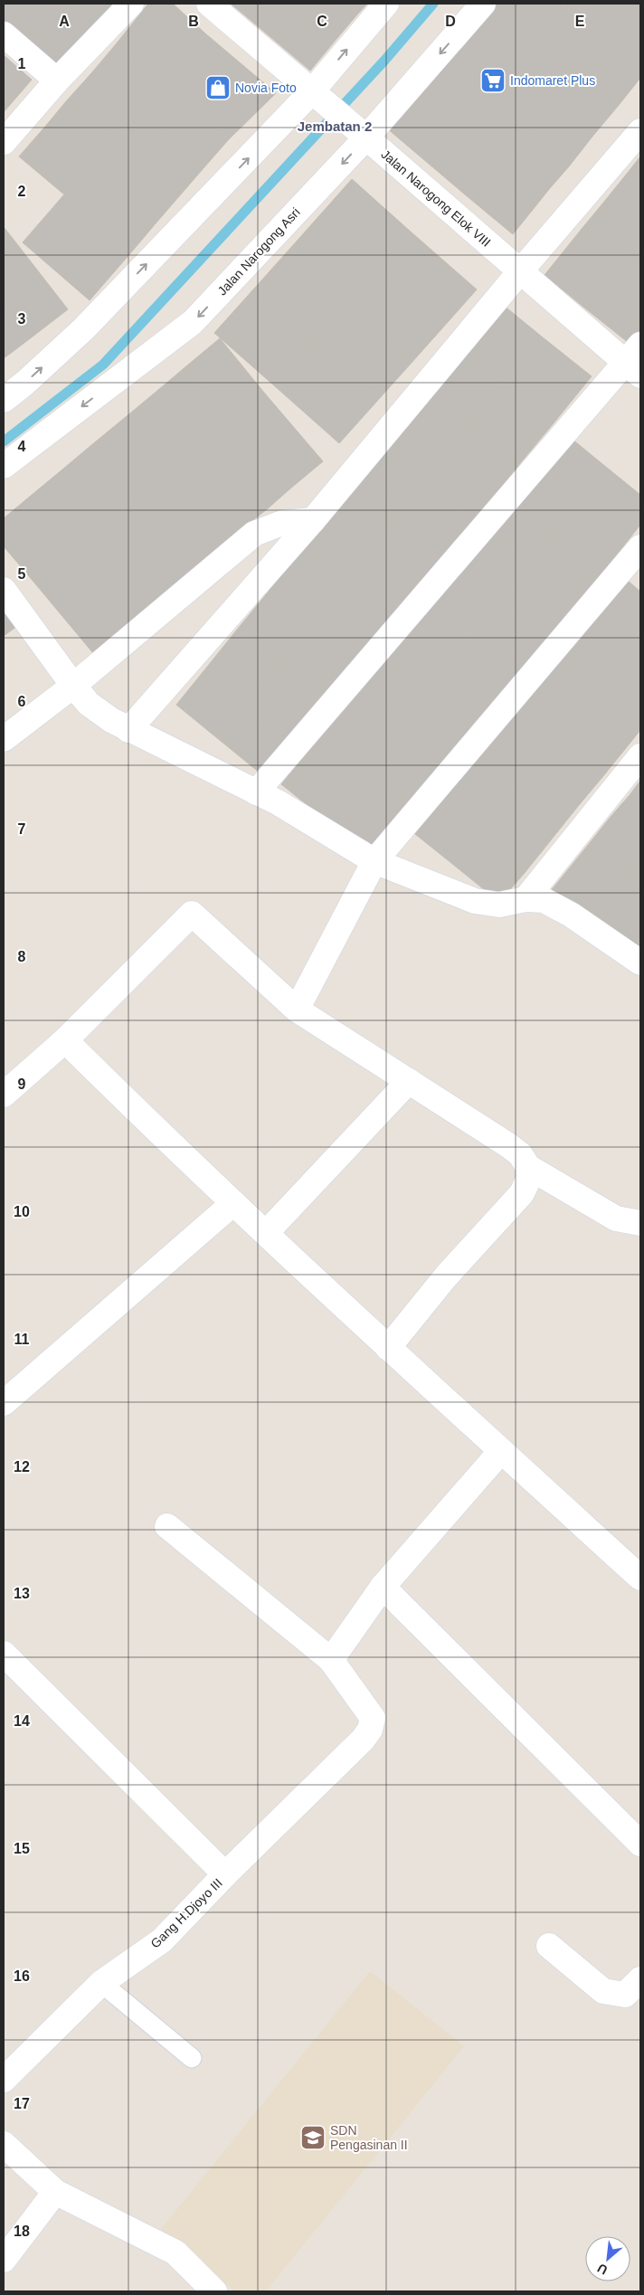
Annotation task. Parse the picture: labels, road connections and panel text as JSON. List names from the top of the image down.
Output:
{
  "streets": {
    "street": ["Jalan Narogong Elok VIII", "Jalan Narogong Asri", "Gang H.Djoyo III"]
  },
  "crossings": [
    ["Jalan Narogong Elok VIII", "Jalan Narogong Asri"]
  ],
  "districts": ["Jembatan 2"],
  "places": {
    "supermarket": ["Indomaret Plus"],
    "shop": ["Novia Foto"],
    "school or university": ["SDN Pengasinan II"]
  },
  "north": "bottom left",
  "grid": {
    "columns": [
      "A",
      "B",
      "C",
      "D",
      "E"
    ],
    "rows": [
      "1",
      "2",
      "3",
      "4",
      "5",
      "6",
      "7",
      "8",
      "9",
      "10",
      "11",
      "12",
      "13",
      "14",
      "15",
      "16",
      "17",
      "18"
    ]
  }
}
